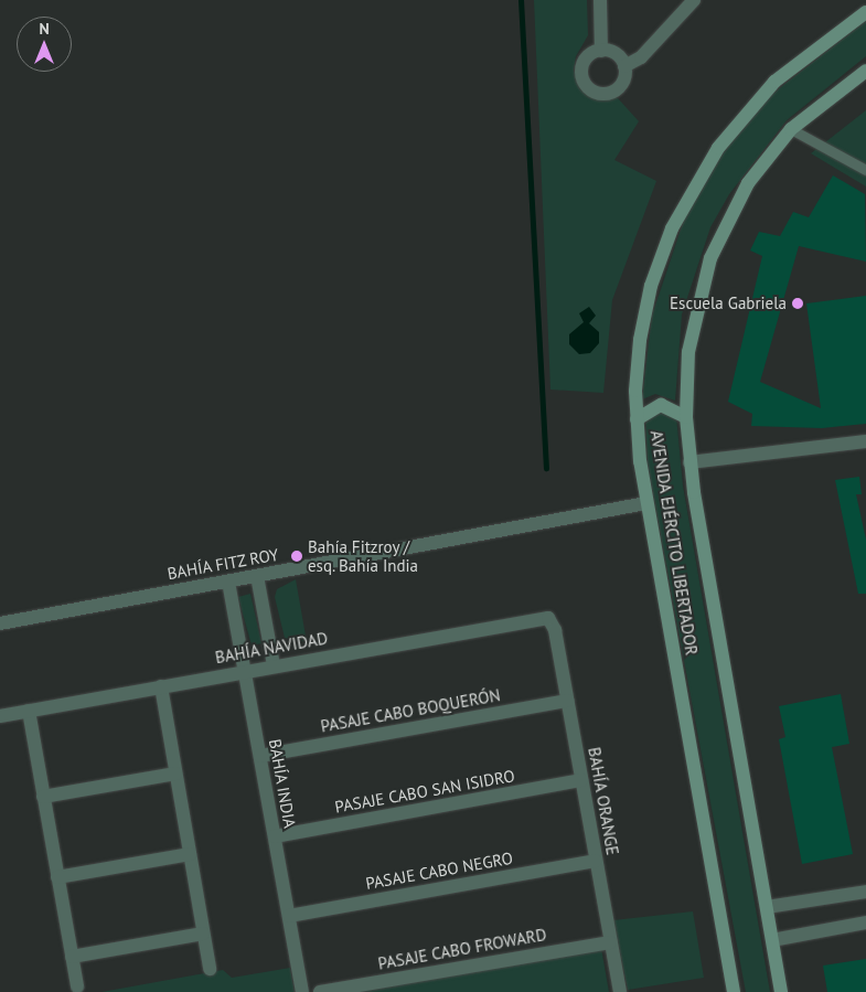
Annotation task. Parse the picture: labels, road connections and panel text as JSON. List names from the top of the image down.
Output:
{
  "streets": {
    "main road": ["AVENIDA EJÉRCITO LIBERTADOR"],
    "street": [
      "BAHÍA FITZ ROY",
      "BAHÍA NAVIDAD",
      "PASAJE CABO BOQUERÓN",
      "BAHÍA INDIA",
      "PASAJE CABO SAN ISIDRO",
      "BAHÍA ORANGE",
      "PASAJE CABO NEGRO",
      "PASAJE CABO FROWARD"
    ]
  },
  "crossings": [
    ["AVENIDA EJÉRCITO LIBERTADOR", "BAHÍA FITZ ROY"],
    ["BAHÍA FITZ ROY", "BAHÍA INDIA"],
    ["BAHÍA NAVIDAD", "BAHÍA INDIA"],
    ["BAHÍA NAVIDAD", "BAHÍA ORANGE"],
    ["PASAJE CABO BOQUERÓN", "BAHÍA INDIA"],
    ["PASAJE CABO BOQUERÓN", "BAHÍA ORANGE"],
    ["BAHÍA INDIA", "PASAJE CABO SAN ISIDRO"],
    ["BAHÍA INDIA", "PASAJE CABO NEGRO"],
    ["PASAJE CABO SAN ISIDRO", "BAHÍA ORANGE"],
    ["BAHÍA ORANGE", "PASAJE CABO NEGRO"],
    ["BAHÍA ORANGE", "PASAJE CABO FROWARD"]
  ],
  "places": ["Escuela Gabriela", "Bahía Fitzroy / esq. Bahía India"],
  "north": "top"
}
